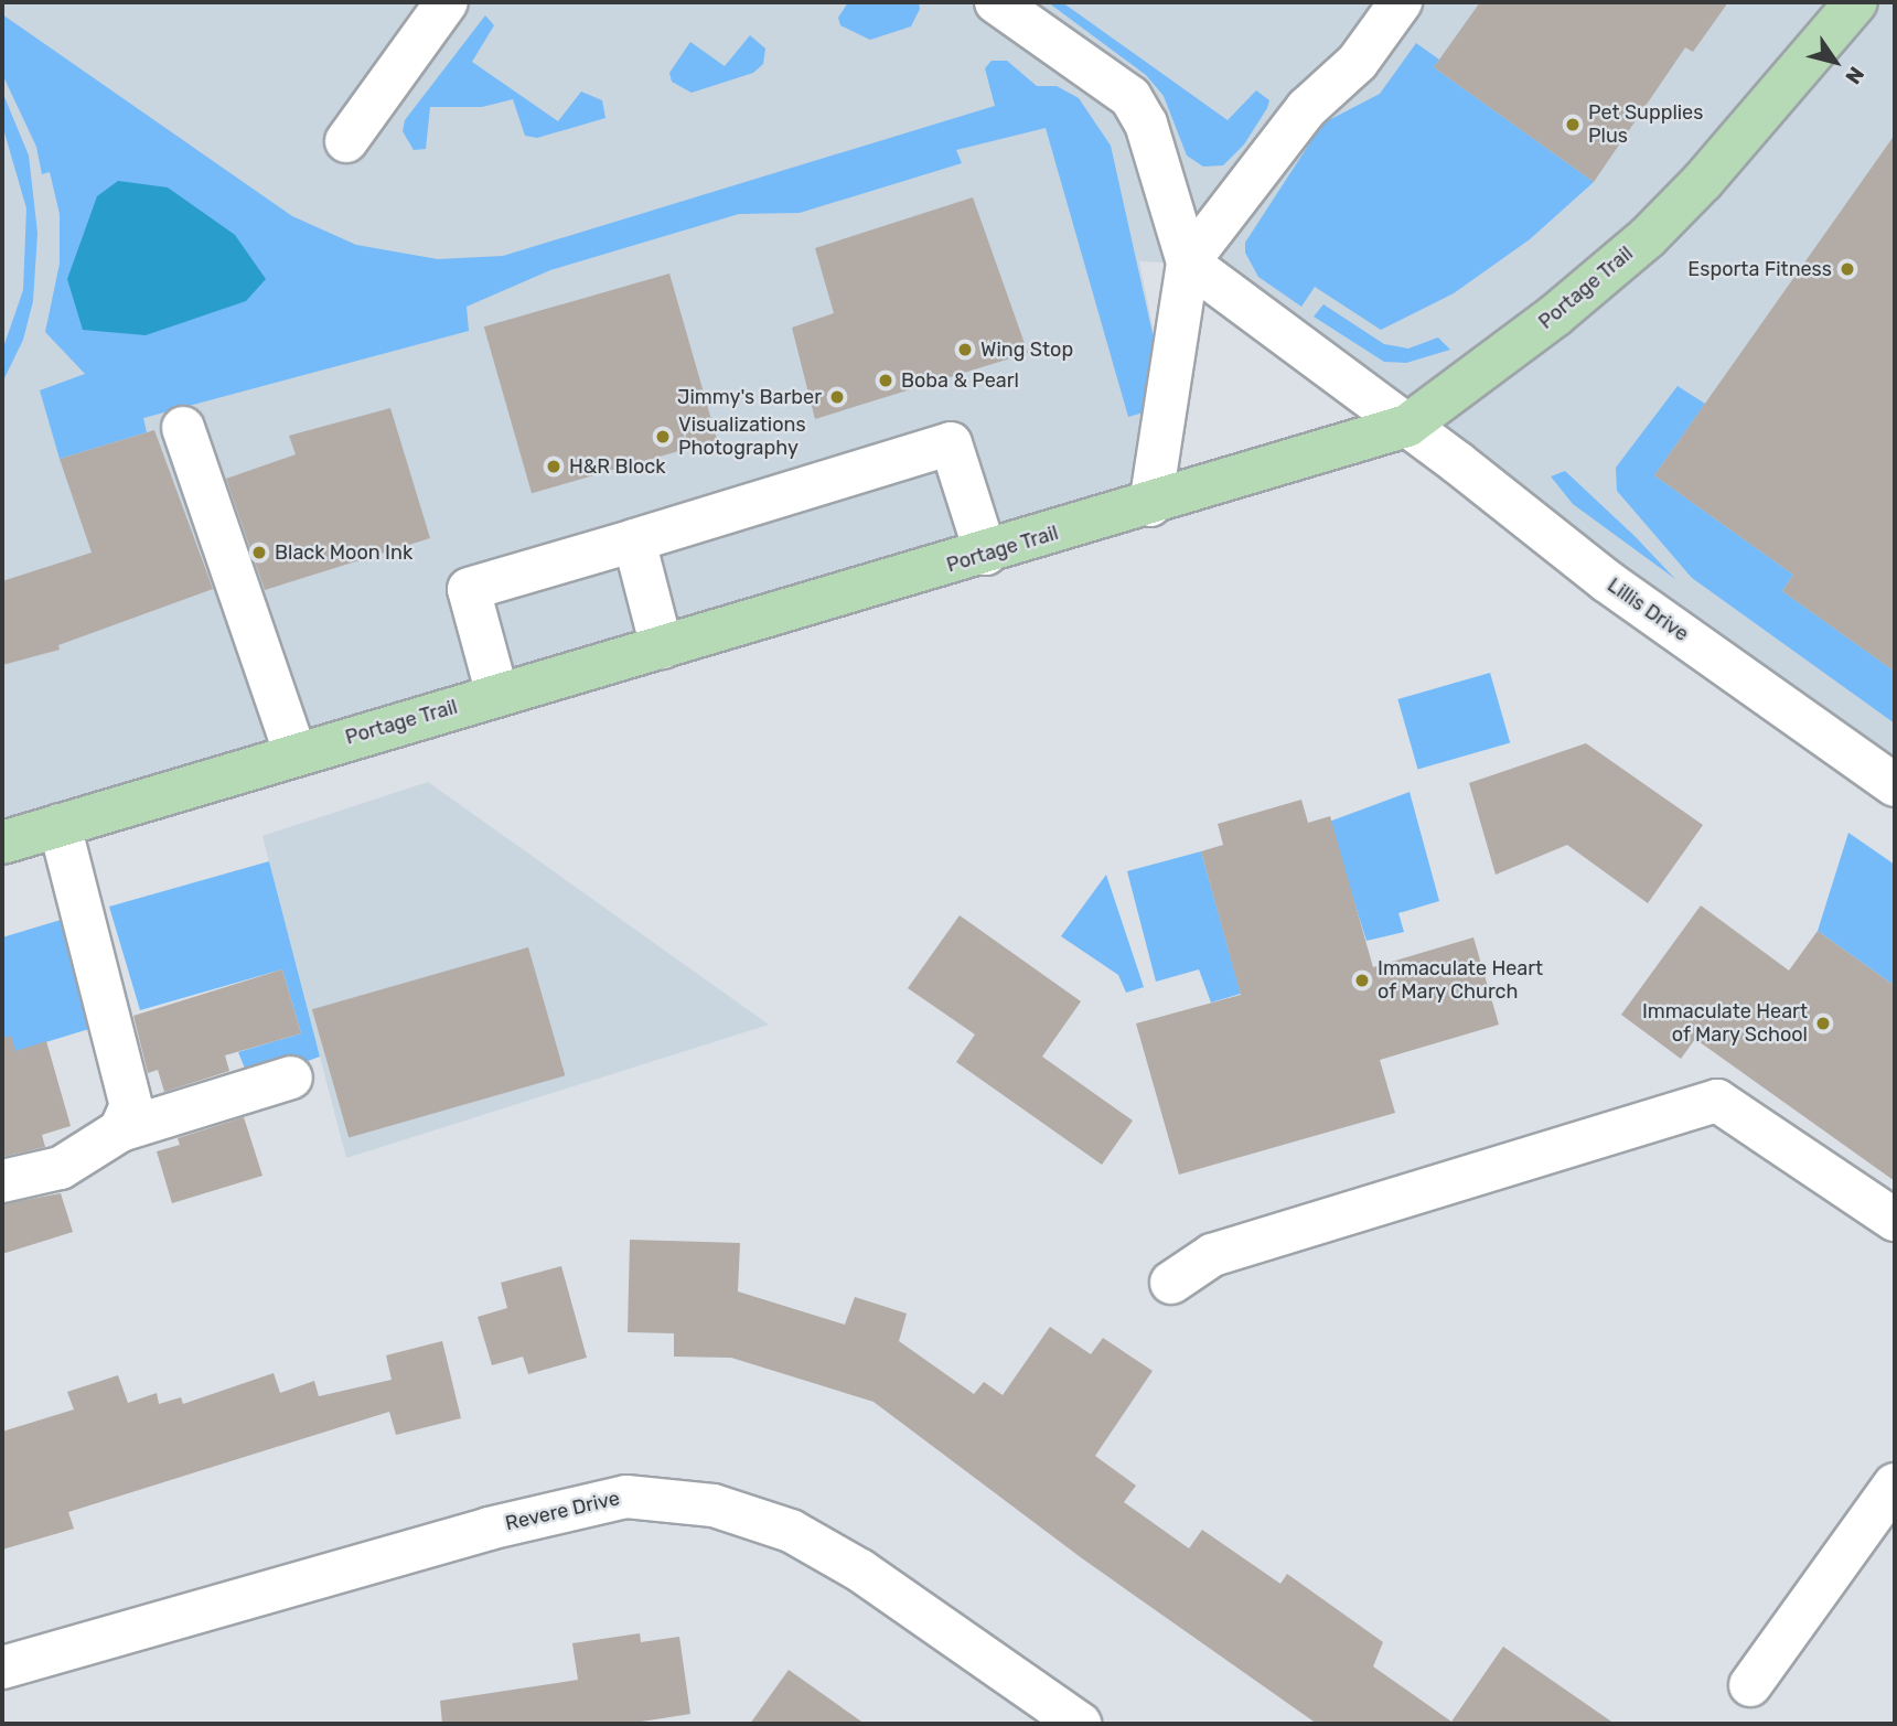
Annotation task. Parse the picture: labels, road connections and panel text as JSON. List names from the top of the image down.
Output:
{
  "streets": {
    "main road": ["Portage Trail"],
    "street": ["Lillis Drive", "Revere Drive"]
  },
  "crossings": [
    ["Portage Trail", "Lillis Drive"]
  ],
  "places": [
    "Pet Supplies Plus",
    "Esporta Fitness",
    "Wing Stop",
    "Boba & Pearl",
    "Jimmy's Barber",
    "Visualizations Photography",
    "H&R Block",
    "Black Moon Ink",
    "Immaculate Heart of Mary Church",
    "Immaculate Heart of Mary School"
  ],
  "north": "bottom right"
}
